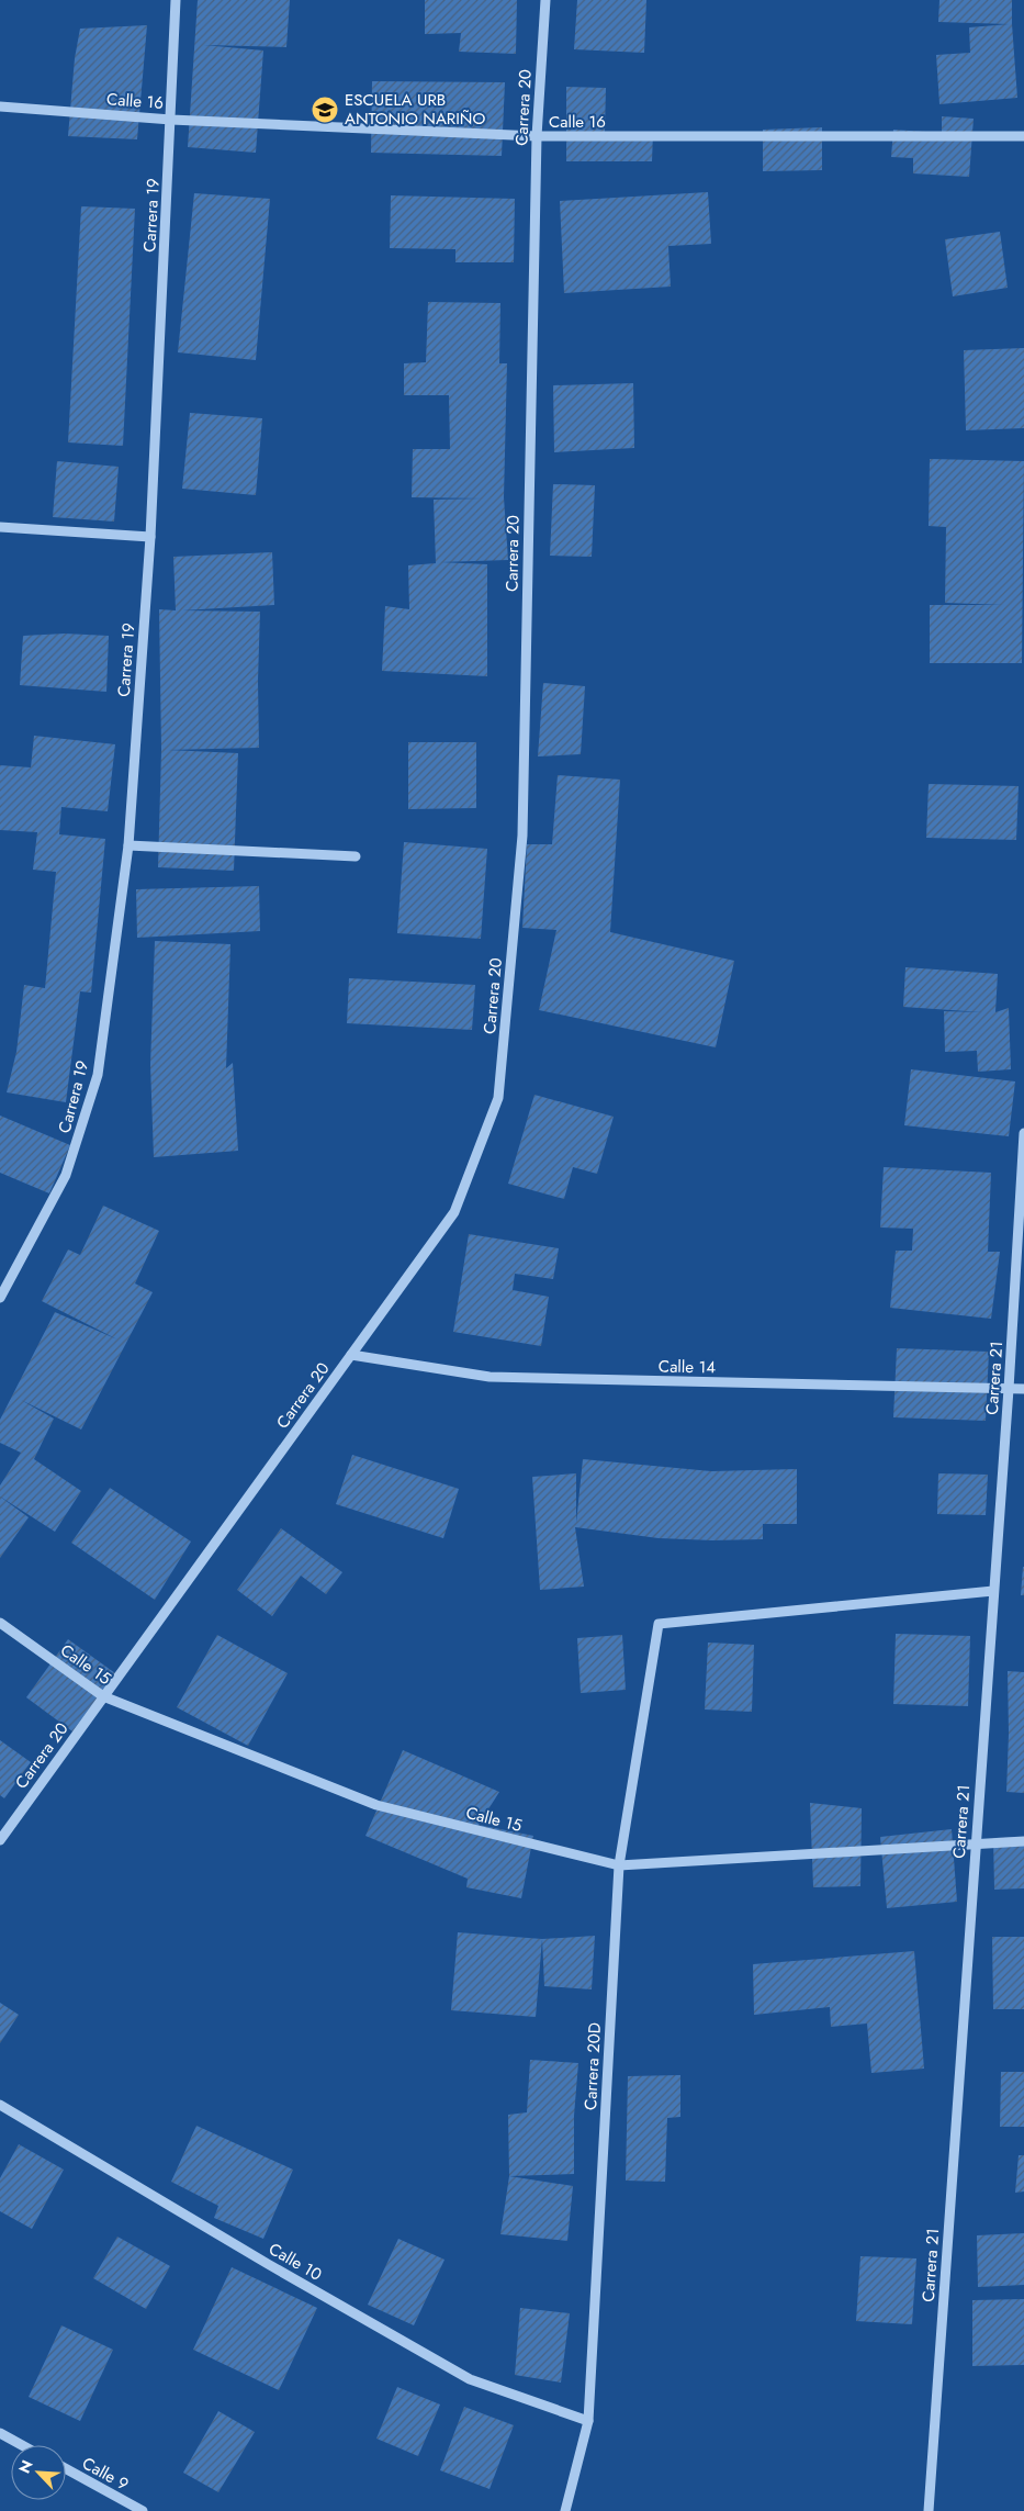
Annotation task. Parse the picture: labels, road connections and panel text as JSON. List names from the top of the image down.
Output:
{
  "streets": {
    "street": [
      "Calle 16",
      "Carrera 20",
      "Carrera 19",
      "Calle 14",
      "Carrera 21",
      "Calle 15",
      "Carrera 20D",
      "Calle 10",
      "Calle 9"
    ]
  },
  "crossings": [
    ["Calle 16", "Carrera 20"],
    ["Calle 16", "Carrera 19"],
    ["Carrera 20", "Calle 14"],
    ["Carrera 20", "Calle 15"],
    ["Calle 14", "Carrera 21"],
    ["Carrera 21", "Calle 15"],
    ["Carrera 21", "Carrera 20D"],
    ["Calle 15", "Carrera 20D"],
    ["Carrera 20D", "Calle 10"]
  ],
  "places": {
    "school or university": ["ESCUELA URB ANTONIO NARIÑO"]
  },
  "north": "top left"
}
